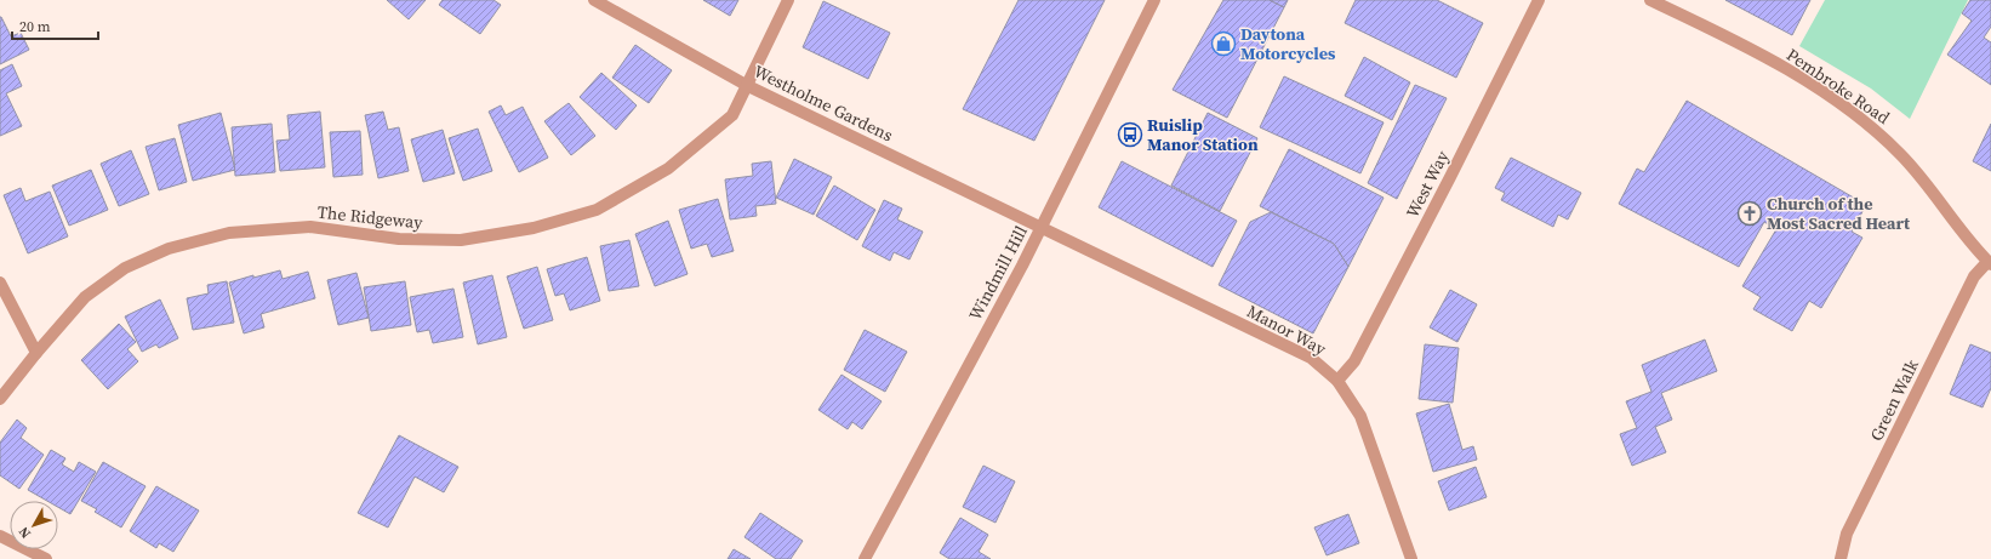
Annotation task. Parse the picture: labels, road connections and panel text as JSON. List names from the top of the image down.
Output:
{
  "streets": {
    "street": [
      "Pembroke Road",
      "Westholme Gardens",
      "West Way",
      "The Ridgeway",
      "Windmill Hill",
      "Manor Way",
      "Green Walk"
    ]
  },
  "crossings": [
    ["Pembroke Road", "Green Walk"],
    ["Westholme Gardens", "The Ridgeway"],
    ["Westholme Gardens", "Windmill Hill"],
    ["Westholme Gardens", "Manor Way"],
    ["West Way", "Manor Way"],
    ["Windmill Hill", "Manor Way"]
  ],
  "places": {
    "shop": ["Daytona Motorcycles"],
    "bus stop": ["Ruislip Manor Station"],
    "church": ["Church of the Most Sacred Heart"]
  },
  "scale_bar": "20 m",
  "north": "bottom left"
}
